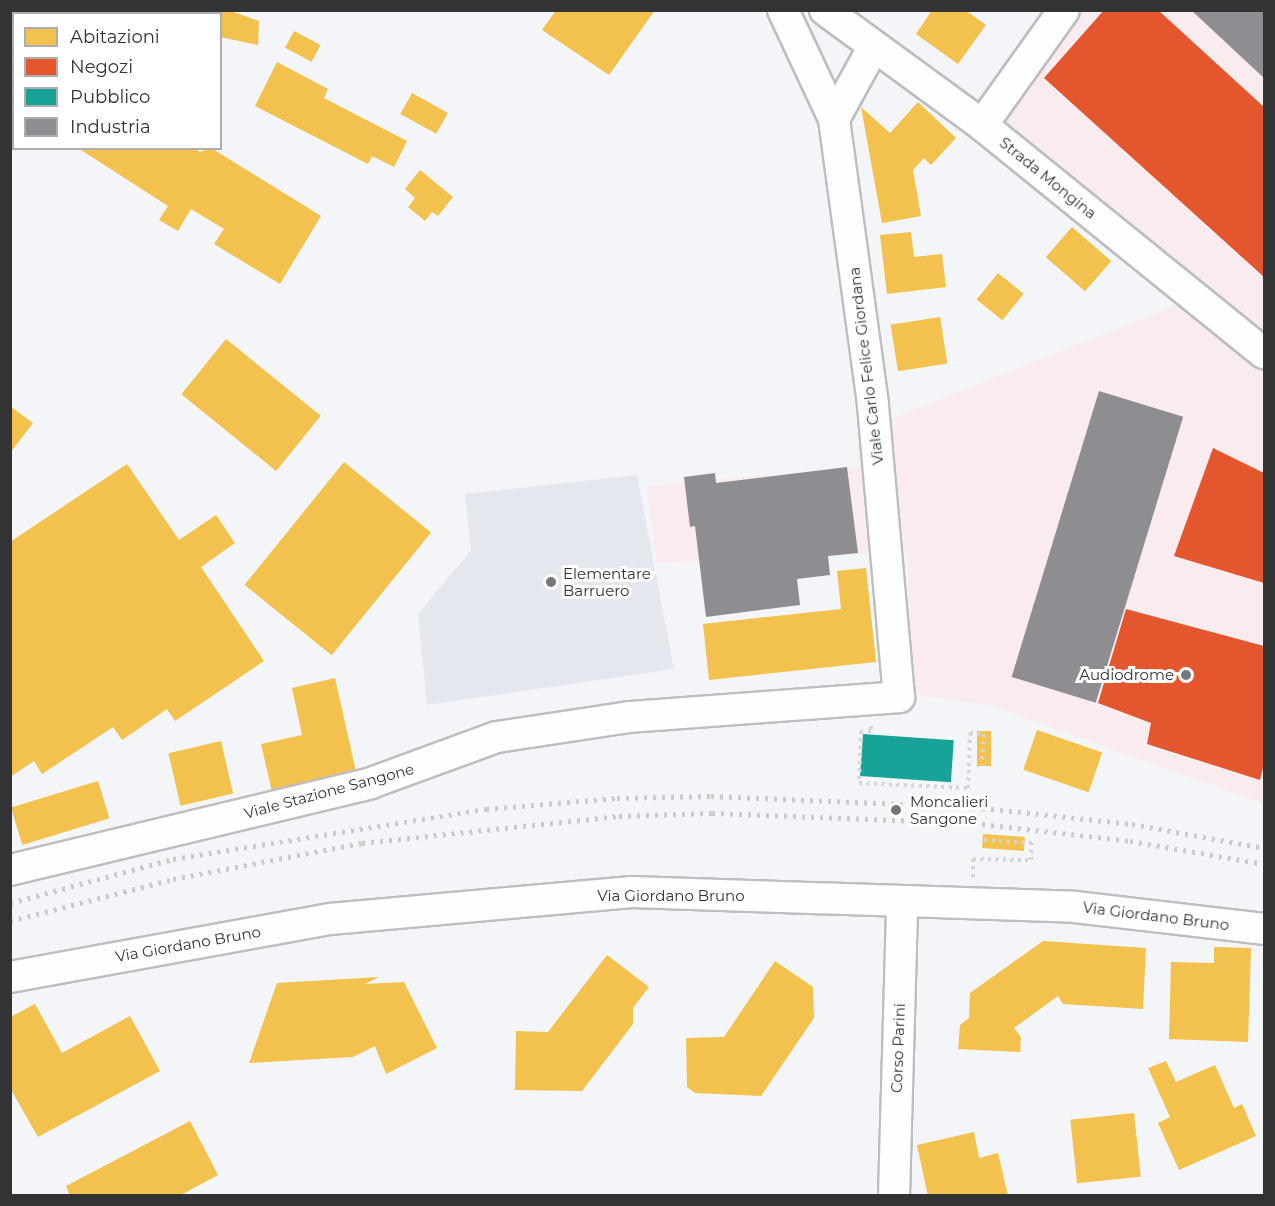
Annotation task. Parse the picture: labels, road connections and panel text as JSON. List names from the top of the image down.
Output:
{
  "streets": {
    "street": [
      "Strada Mongina",
      "Viale Carlo Felice Giordana",
      "Viale Stazione Sangone",
      "Via Giordano Bruno",
      "Corso Parini"
    ]
  },
  "crossings": [
    ["Viale Carlo Felice Giordana", "Viale Stazione Sangone"],
    ["Via Giordano Bruno", "Corso Parini"]
  ],
  "places": ["Elementare Barruero", "Audiodrome", "Moncalieri Sangone"],
  "legend": [
    "Abitazioni",
    "Negozi",
    "Pubblico",
    "Industria"
  ]
}
